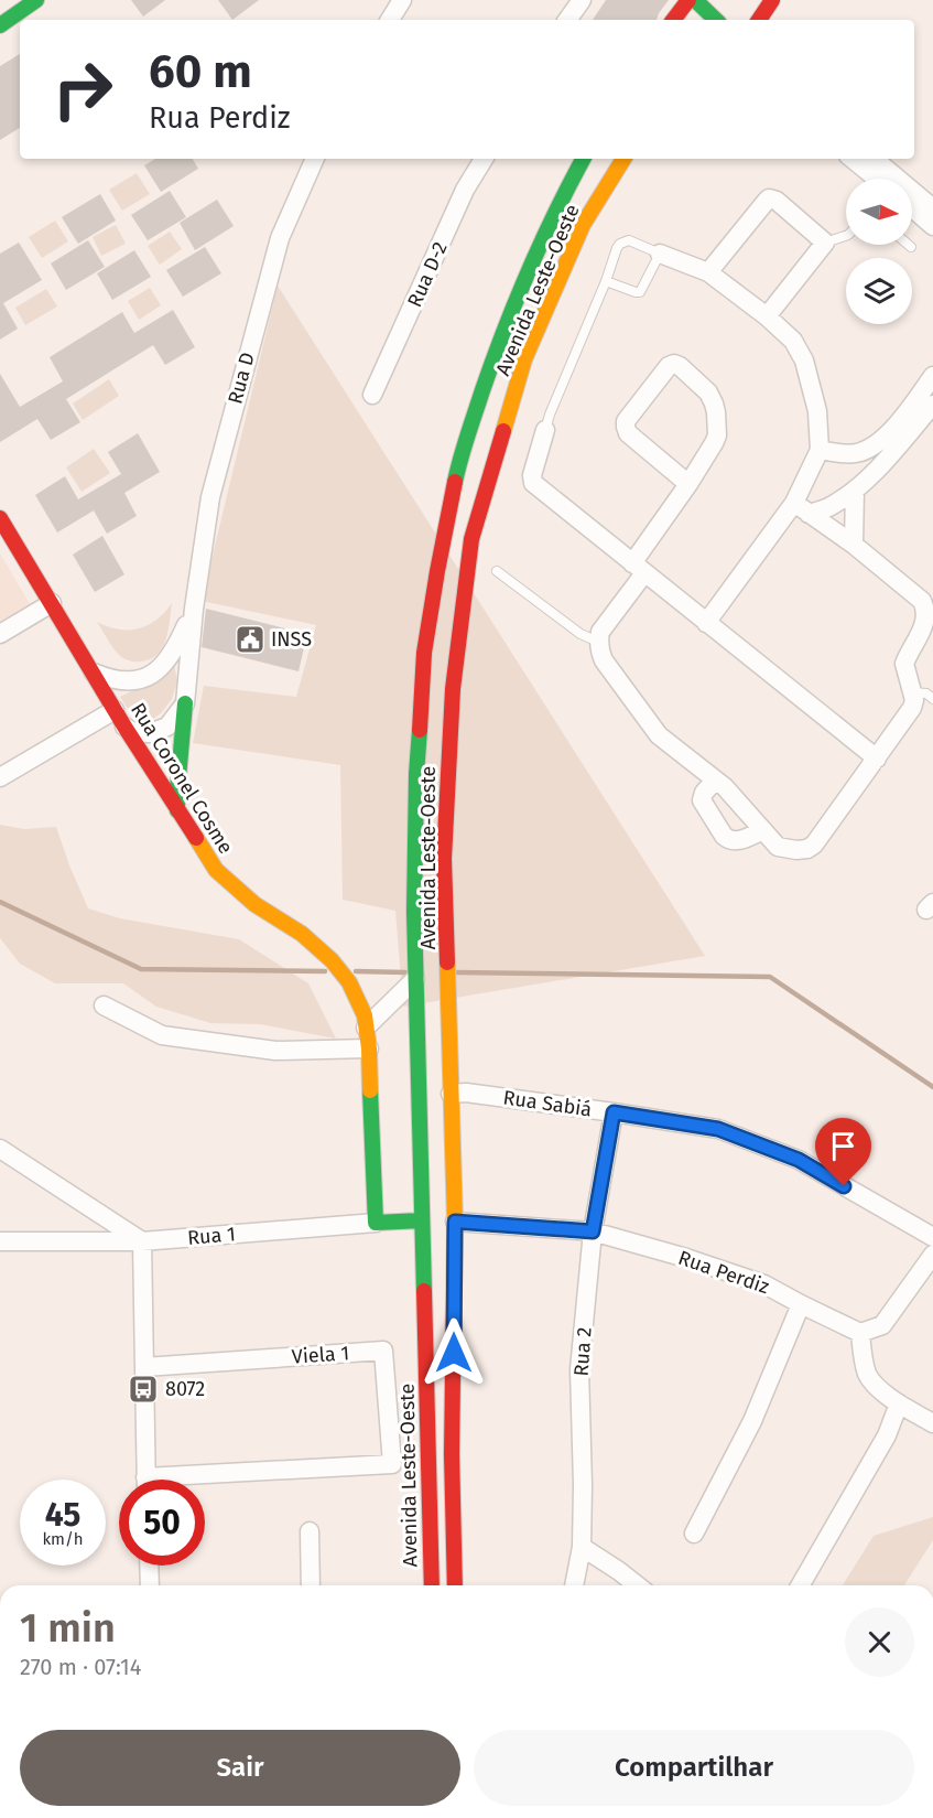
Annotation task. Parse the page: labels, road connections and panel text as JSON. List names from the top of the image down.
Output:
{
  "streets": {
    "main road": ["Avenida Leste-Oeste", "Rua Coronel Cosme", "Rua 1"],
    "street": [
      "Rua D-2",
      "Rua D",
      "Rua Sabiá",
      "Rua Perdiz",
      "Rua 2",
      "Viela 1"
    ]
  },
  "crossings": [
    ["Avenida Leste-Oeste", "Rua Sabiá"],
    ["Avenida Leste-Oeste", "Rua 1"],
    ["Avenida Leste-Oeste", "Rua Perdiz"],
    ["Rua D", "Rua Coronel Cosme"],
    ["Rua Coronel Cosme", "Rua 1"],
    ["Rua Sabiá", "Rua 2"],
    ["Rua Perdiz", "Rua 2"]
  ],
  "places": {
    "public building": ["INSS"],
    "bus stop": ["8072"]
  },
  "north": "right",
  "page": {
    "turn": ["60 m", "Rua Perdiz"],
    "speed": "45 km/h",
    "limit": "50",
    "heading": ["1 min", "270 m · 07:14"],
    "buttons": ["Sair", "Compartilhar"]
  }
}
